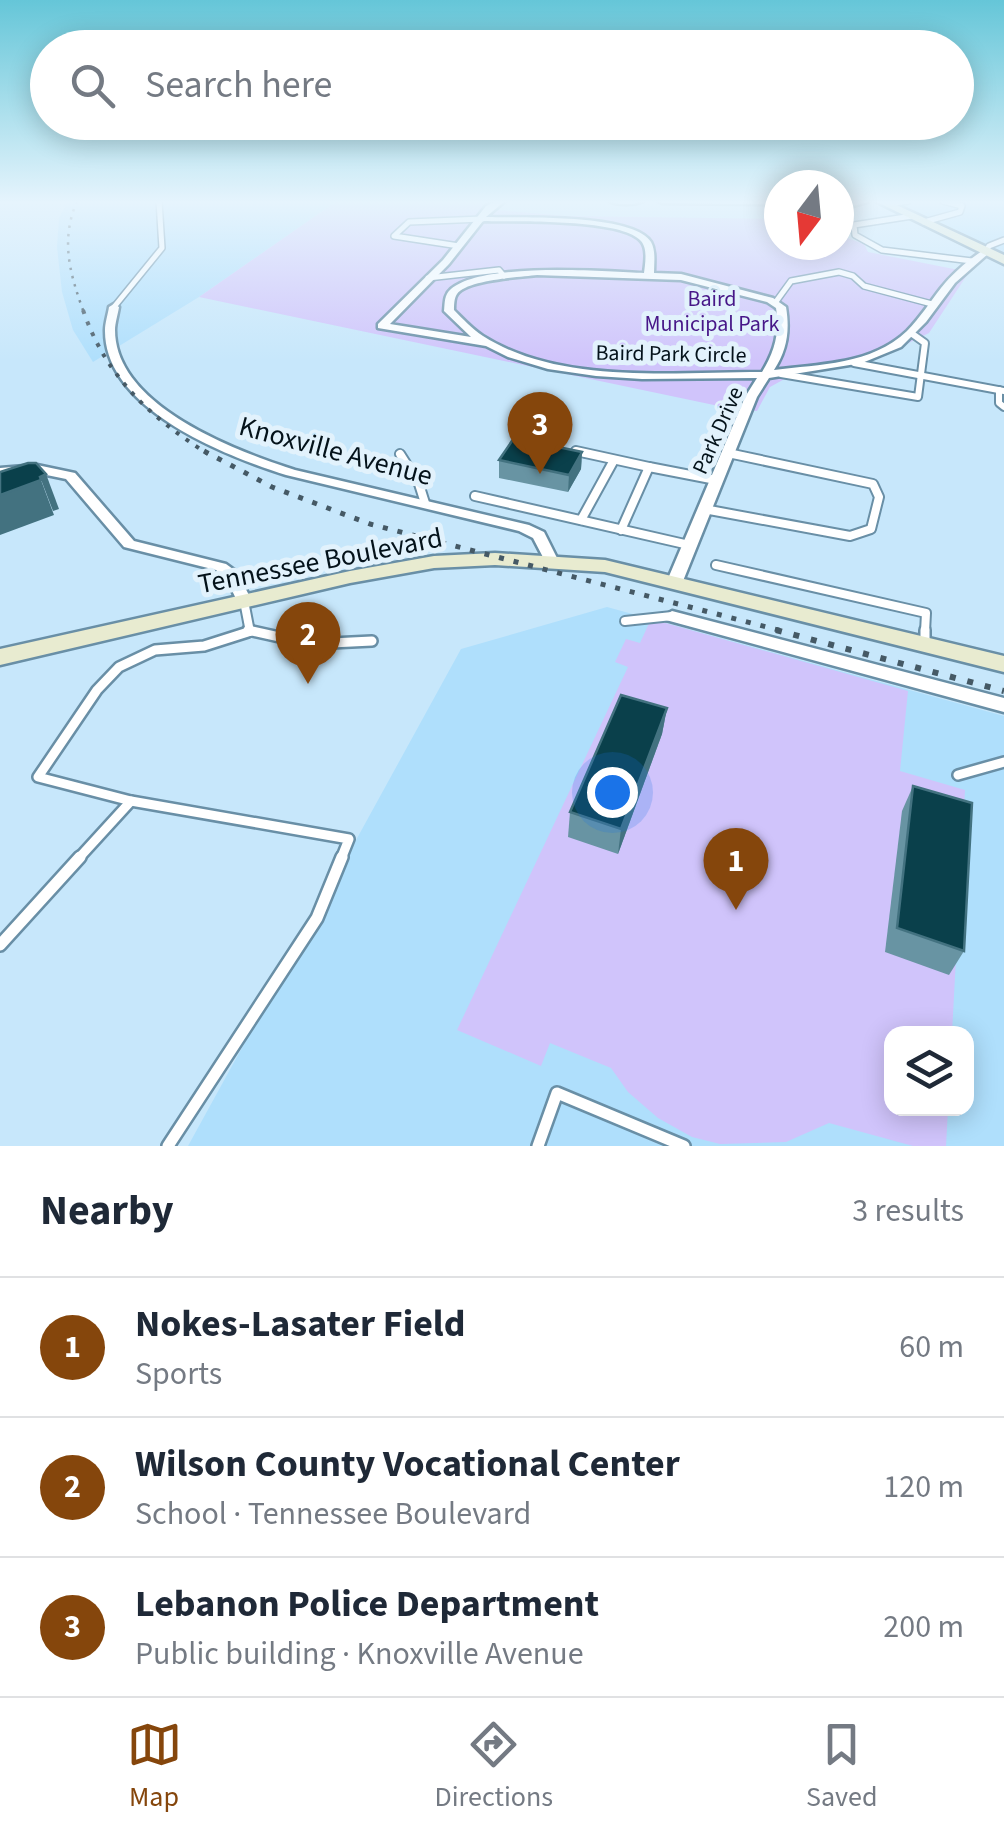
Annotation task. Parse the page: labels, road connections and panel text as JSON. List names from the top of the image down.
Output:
{
  "streets": {
    "street": [
      "Baird Park Circle",
      "Park Drive",
      "Knoxville Avenue",
      "Tennessee Boulevard"
    ]
  },
  "crossings": [
    ["Baird Park Circle", "Park Drive"],
    ["Park Drive", "Tennessee Boulevard"],
    ["Knoxville Avenue", "Tennessee Boulevard"]
  ],
  "parks": ["Baird Municipal Park"],
  "north": "bottom",
  "page": {
    "search": "Search here",
    "pins": ["3", "2", "1"],
    "heading": ["Nearby", "3 results"],
    "list": [
      {
        "mark": "1",
        "name": "Nokes-Lasater Field",
        "note": "Sports",
        "value": "60 m"
      },
      {
        "mark": "2",
        "name": "Wilson County Vocational Center",
        "note": "School · Tennessee Boulevard",
        "value": "120 m"
      },
      {
        "mark": "3",
        "name": "Lebanon Police Department",
        "note": "Public building · Knoxville Avenue",
        "value": "200 m"
      }
    ],
    "nav": ["Map", "Directions", "Saved"]
  }
}
